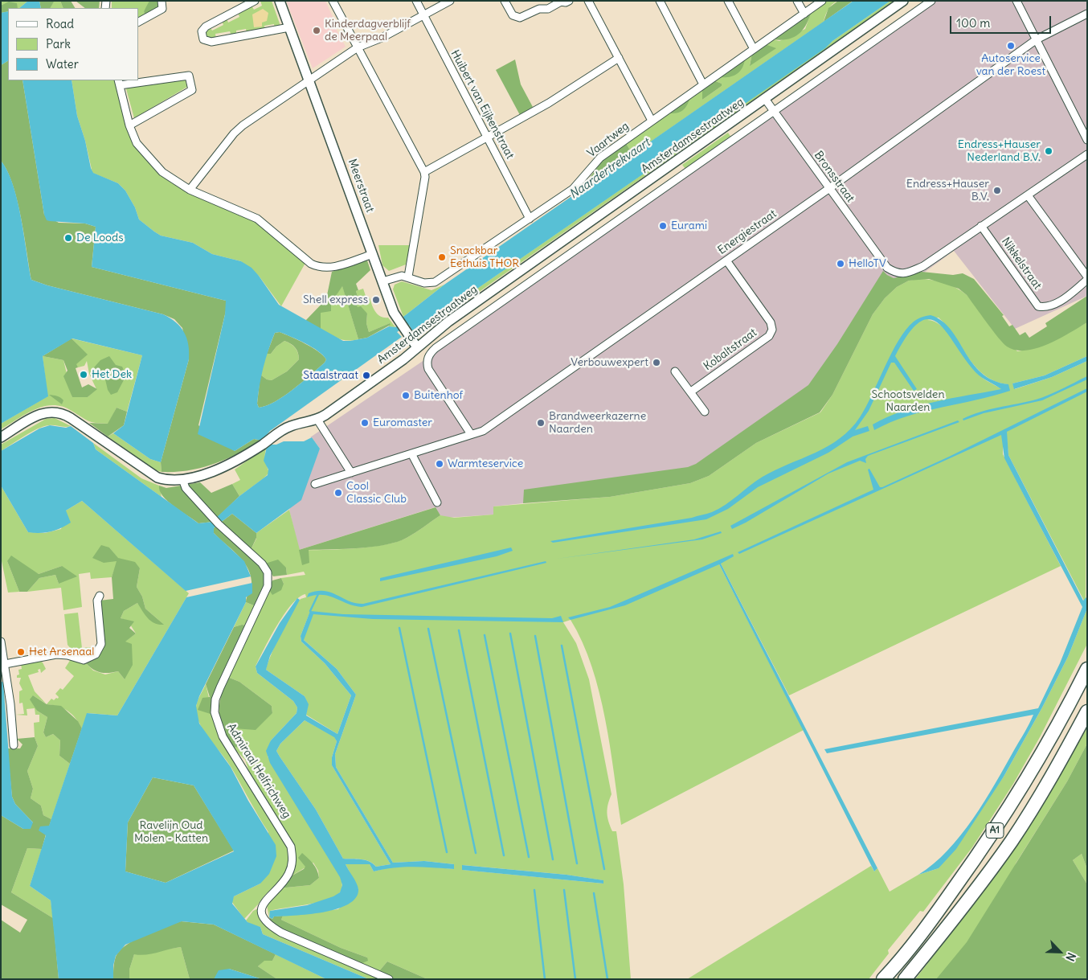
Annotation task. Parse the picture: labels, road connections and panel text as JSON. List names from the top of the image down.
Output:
{
  "streets": {
    "highway": ["A1"],
    "street": [
      "Huibert van Eijkenstraat",
      "Amsterdamsestraatweg",
      "Vaartweg",
      "Bronsstraat",
      "Meerstraat",
      "Energiestraat",
      "Nikkelstraat",
      "Kobaltstraat",
      "Admiraal Helfrichweg"
    ]
  },
  "crossings": [
    ["Huibert van Eijkenstraat", "Vaartweg"],
    ["Amsterdamsestraatweg", "Bronsstraat"],
    ["Amsterdamsestraatweg", "Meerstraat"],
    ["Amsterdamsestraatweg", "Energiestraat"],
    ["Amsterdamsestraatweg", "Admiraal Helfrichweg"],
    ["Bronsstraat", "Energiestraat"],
    ["Bronsstraat", "Nikkelstraat"],
    ["Energiestraat", "Kobaltstraat"]
  ],
  "water": ["Naardertrekvaart"],
  "parks": ["Schootsvelden Naarden", "Ravelijn Oud Molen - Katten"],
  "places": [
    "Kinderdagverblijf de Meerpaal",
    "Autoservice van der Roest",
    "Endress+Hauser Nederland B.V.",
    "Endress+Hauser B.V.",
    "Eurami",
    "De Loods",
    "Snackbar Eethuis THOR",
    "HelloTV",
    "Shell express",
    "Verbouwexpert",
    "Het Dek",
    "Staalstraat",
    "Buitenhof",
    "Euromaster",
    "Brandweerkazerne Naarden",
    "Warmteservice",
    "Cool Classic Club",
    "Het Arsenaal"
  ],
  "legend": ["Road", "Park", "Water"],
  "scale_bar": "100 m",
  "north": "bottom right"
}
